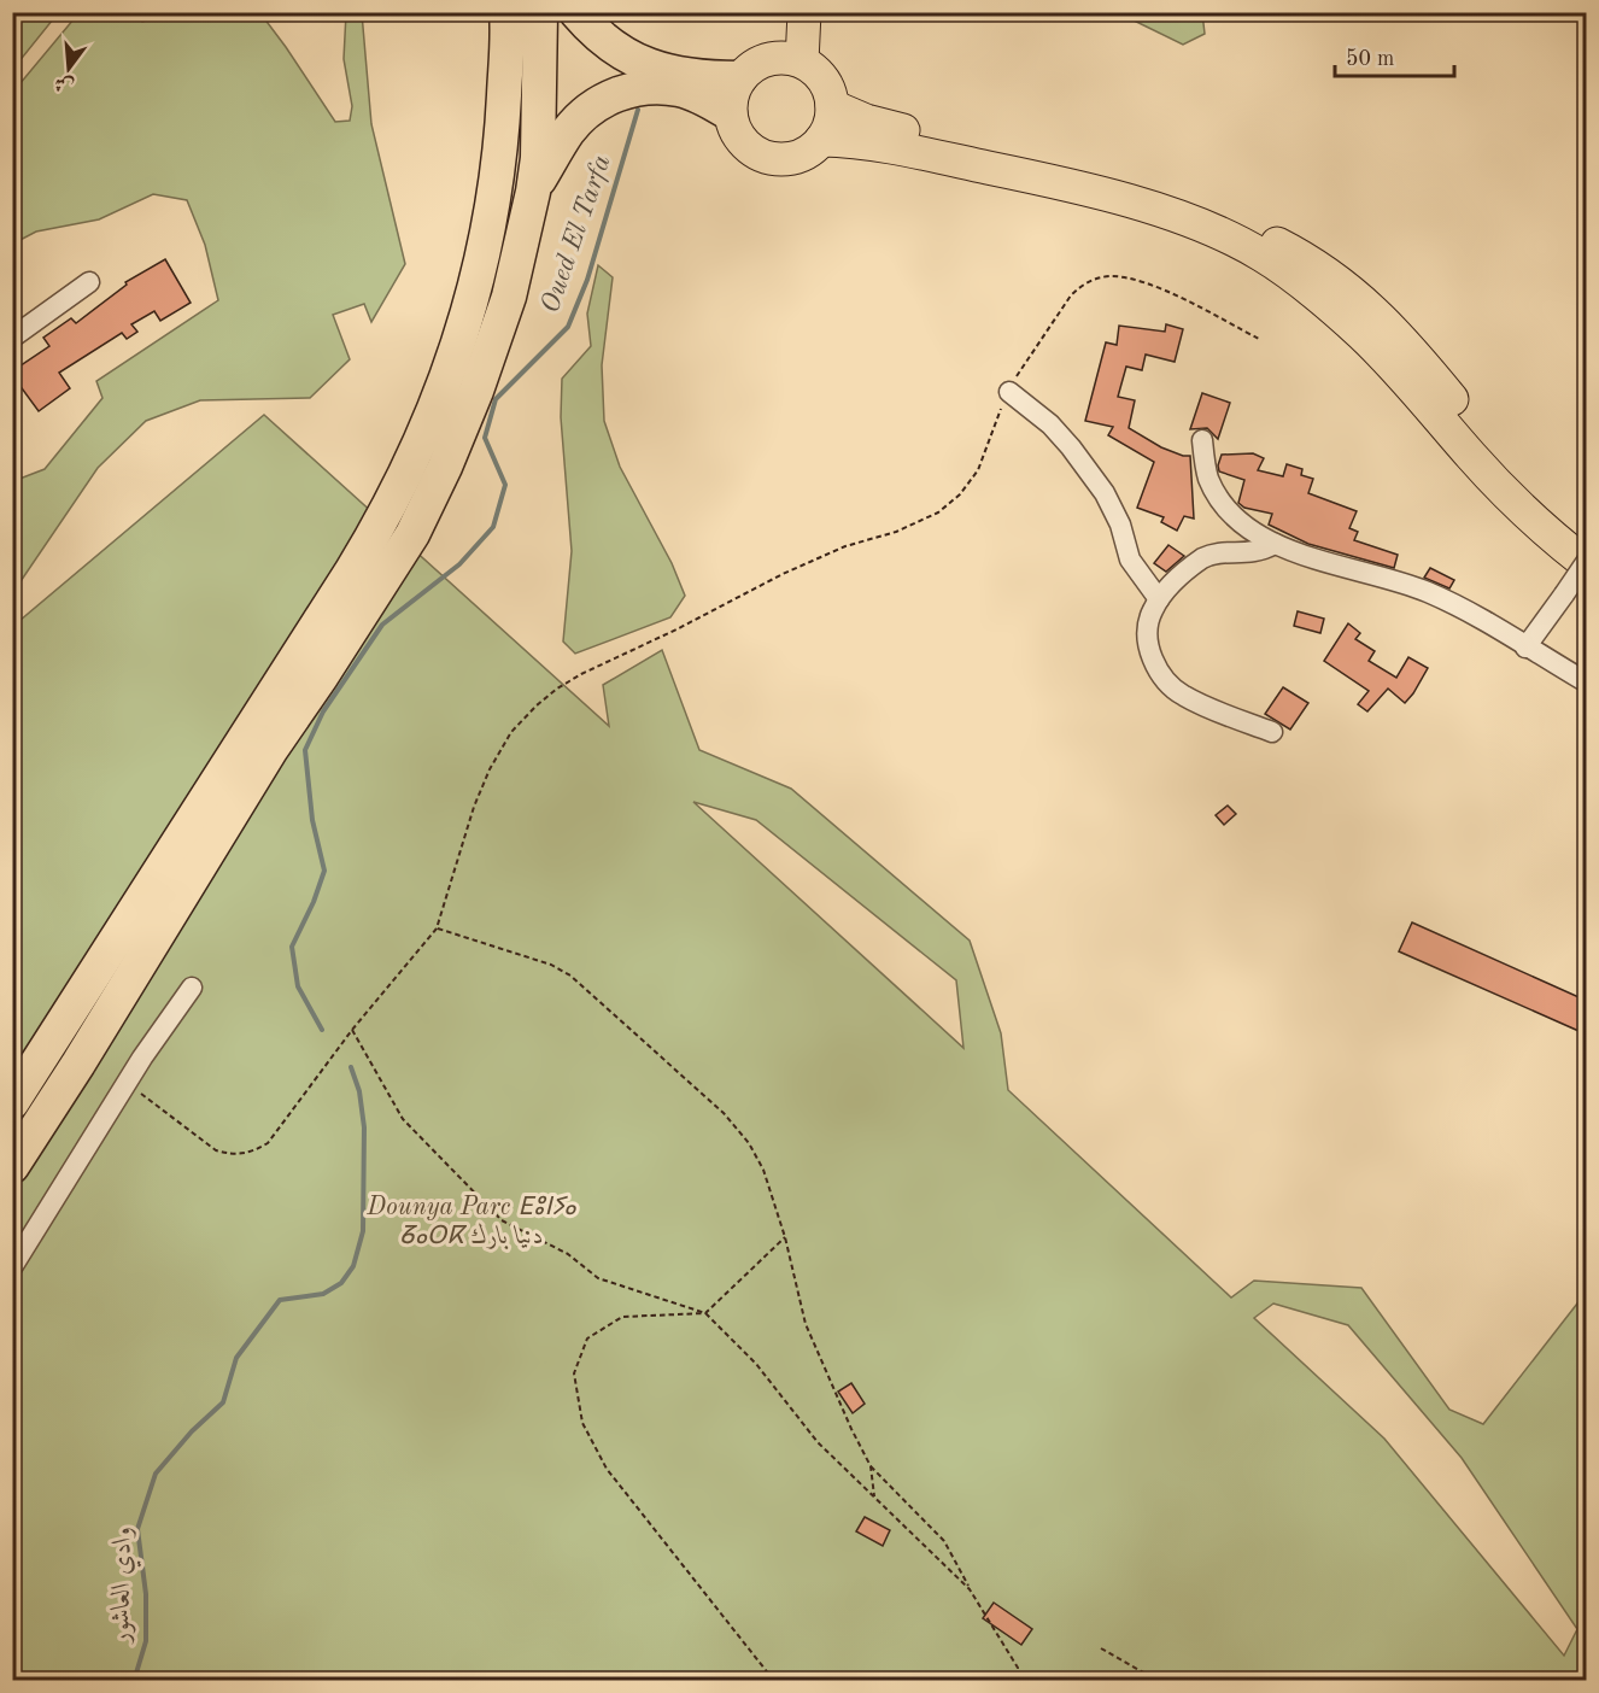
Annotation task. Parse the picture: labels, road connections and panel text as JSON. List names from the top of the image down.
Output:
{
  "water": ["Oued El Tarfa", "وادي العاشور"],
  "parks": ["Dounya Parc ⴹⵓⵏⵢⴰ ⵒⴰⵔⴽ دنيا بارك"],
  "scale_bar": "50 m",
  "north": "bottom"
}
